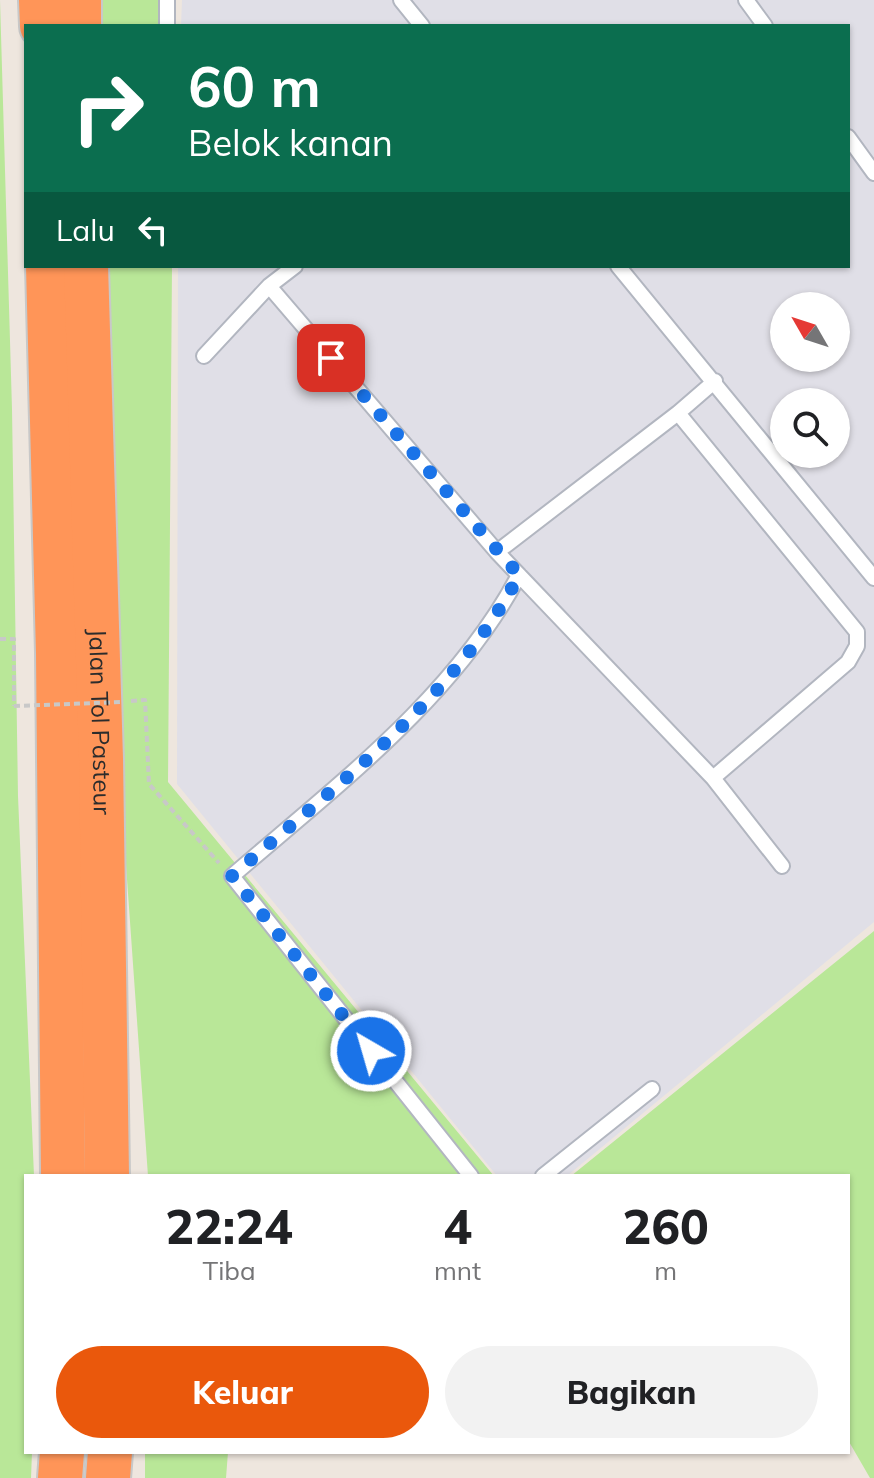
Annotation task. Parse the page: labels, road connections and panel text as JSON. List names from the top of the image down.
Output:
{
  "streets": {
    "highway": ["Jalan Tol Pasteur"]
  },
  "north": "top left",
  "page": {
    "turn": ["60 m", "Belok kanan"],
    "then": "Lalu",
    "eta": [
      "22:24",
      "Tiba",
      "4",
      "mnt",
      "260",
      "m"
    ],
    "buttons": ["Keluar", "Bagikan"]
  }
}
